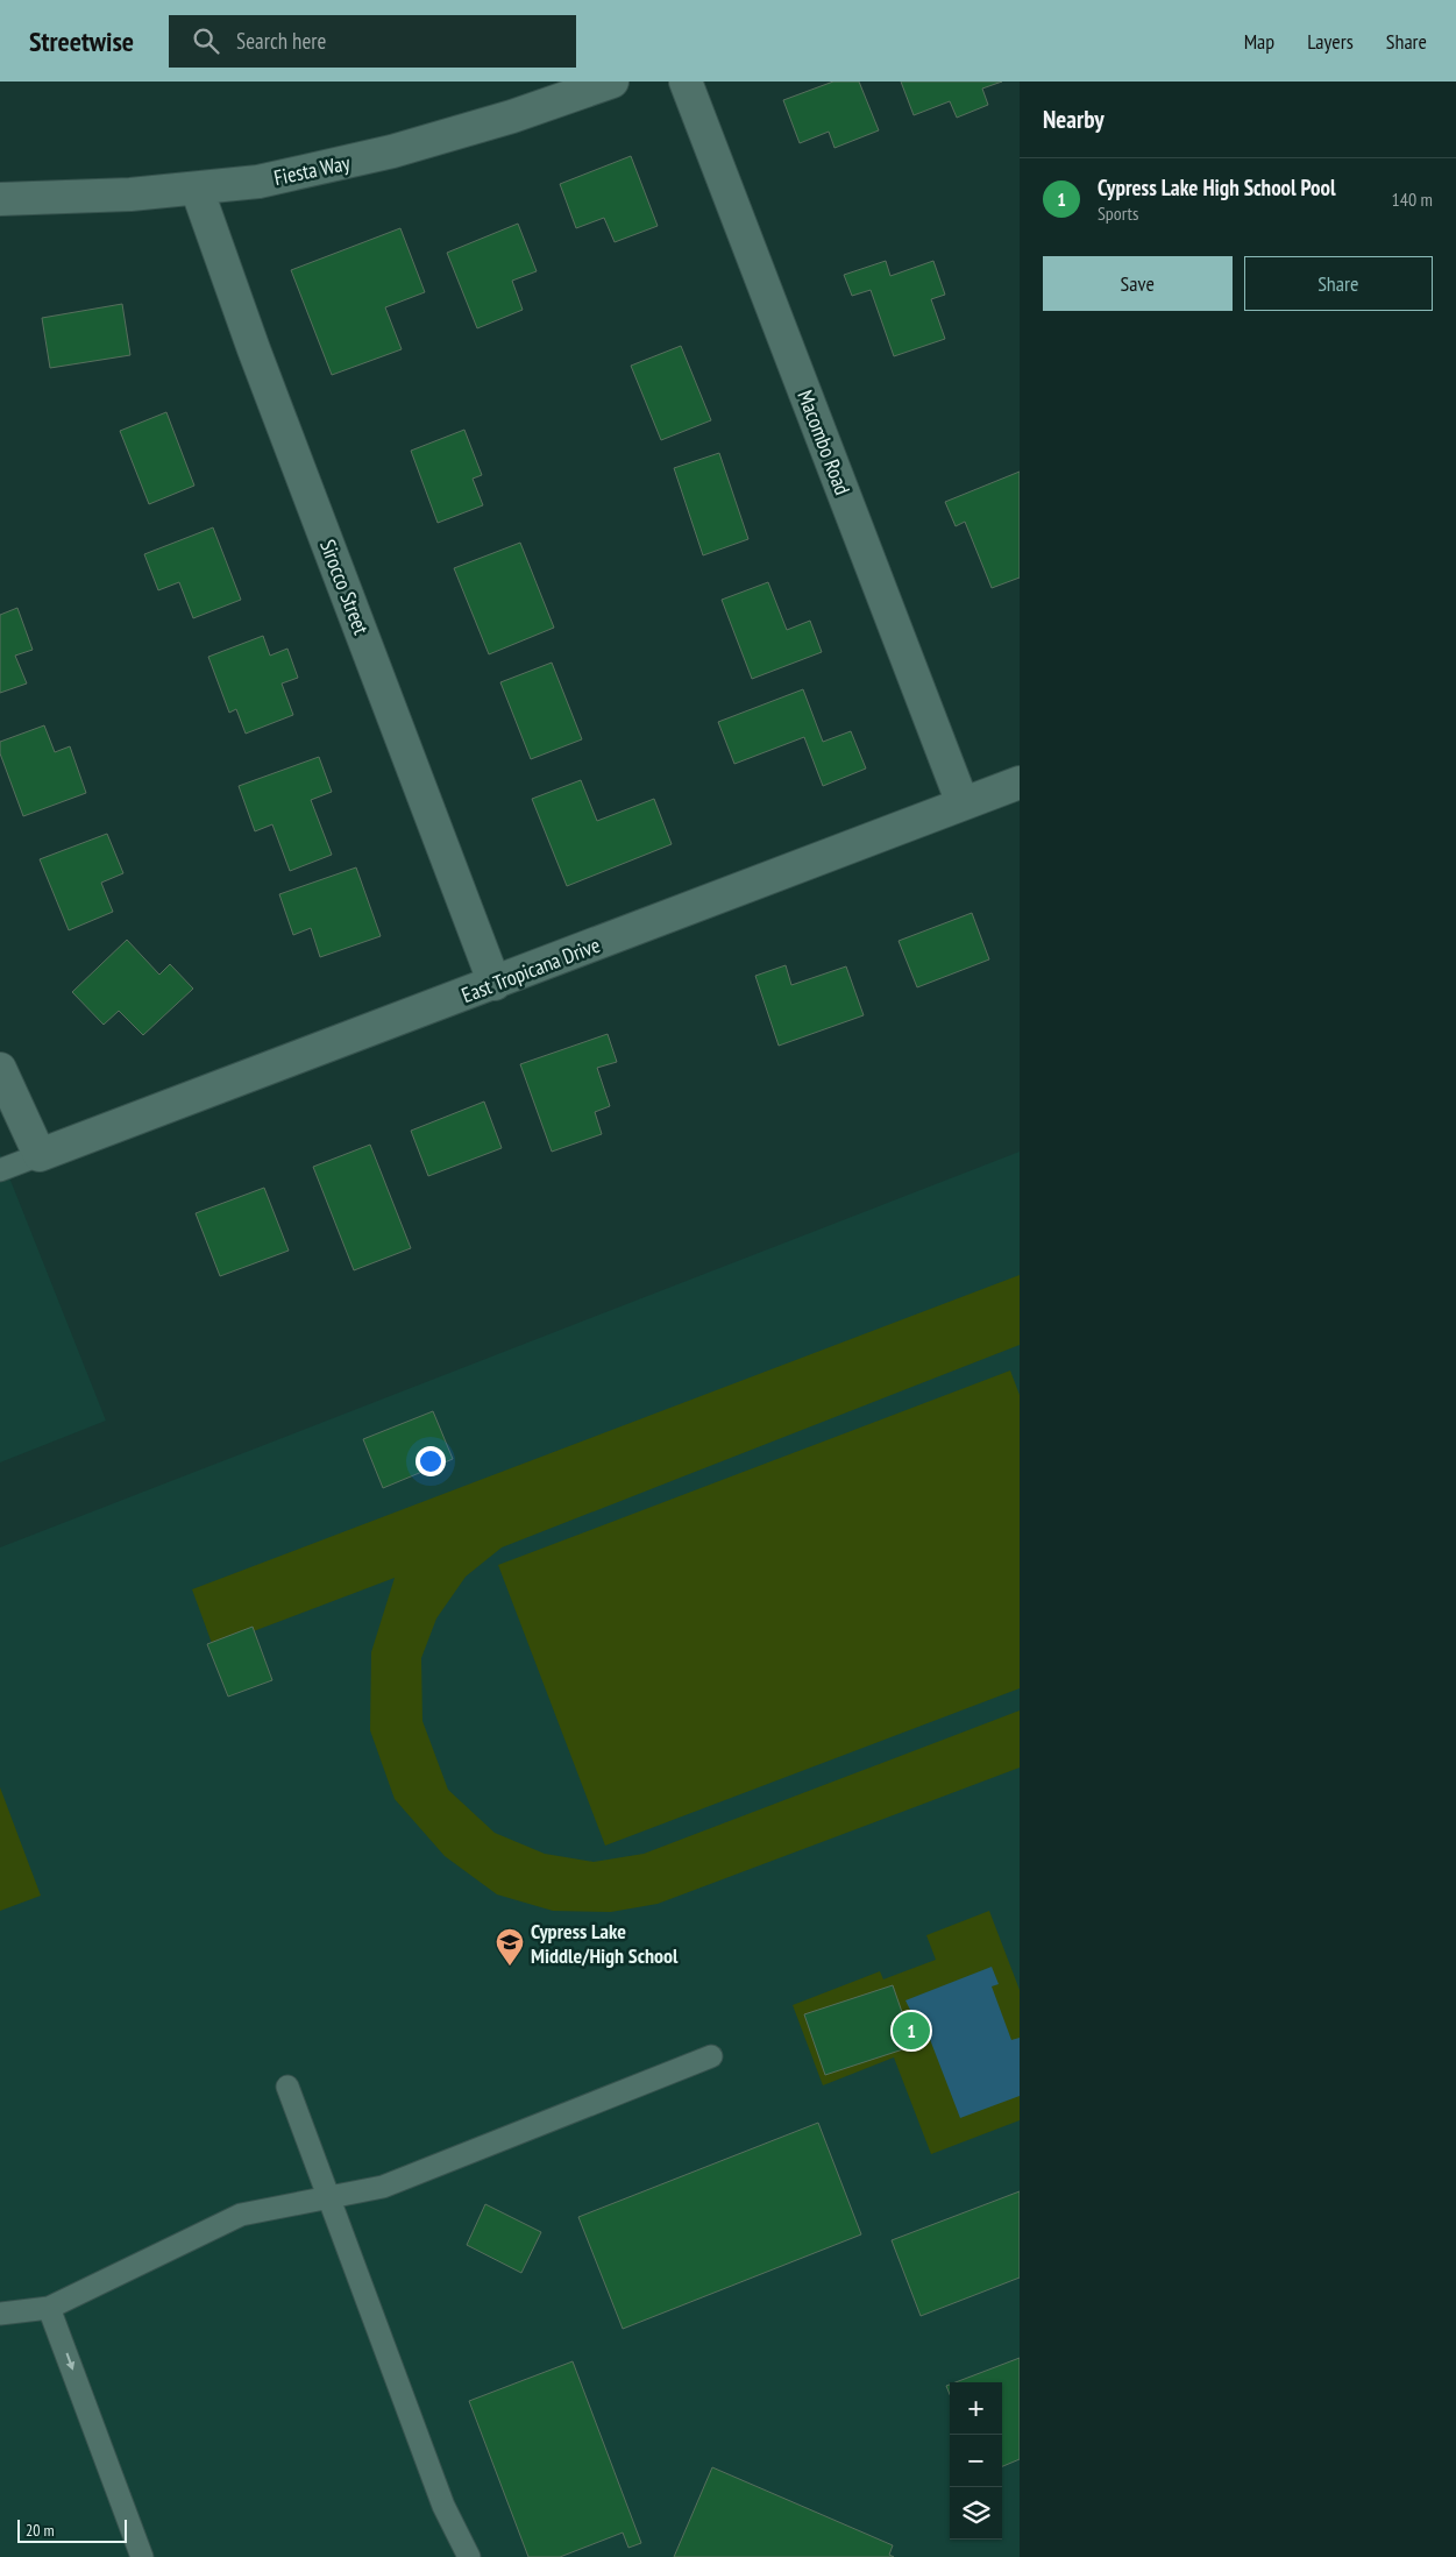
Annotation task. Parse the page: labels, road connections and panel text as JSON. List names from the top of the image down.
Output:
{
  "streets": {
    "street": [
      "Fiesta Way",
      "Macombo Road",
      "Sirocco Street",
      "East Tropicana Drive"
    ]
  },
  "crossings": [
    ["Fiesta Way", "Sirocco Street"],
    ["Macombo Road", "East Tropicana Drive"],
    ["Sirocco Street", "East Tropicana Drive"]
  ],
  "places": {
    "school or university": ["Cypress Lake Middle/High School"]
  },
  "scale_bar": "20 m",
  "page": {
    "header": "Streetwise",
    "search": "Search here",
    "nav": ["Map", "Layers", "Share"],
    "heading": "Nearby",
    "list": [
      {
        "mark": "1",
        "name": "Cypress Lake High School Pool",
        "note": "Sports",
        "value": "140 m"
      }
    ],
    "buttons": ["Save", "Share"],
    "pins": "1",
    "map_buttons": ["+", "−"],
    "scale": "20 m"
  }
}
